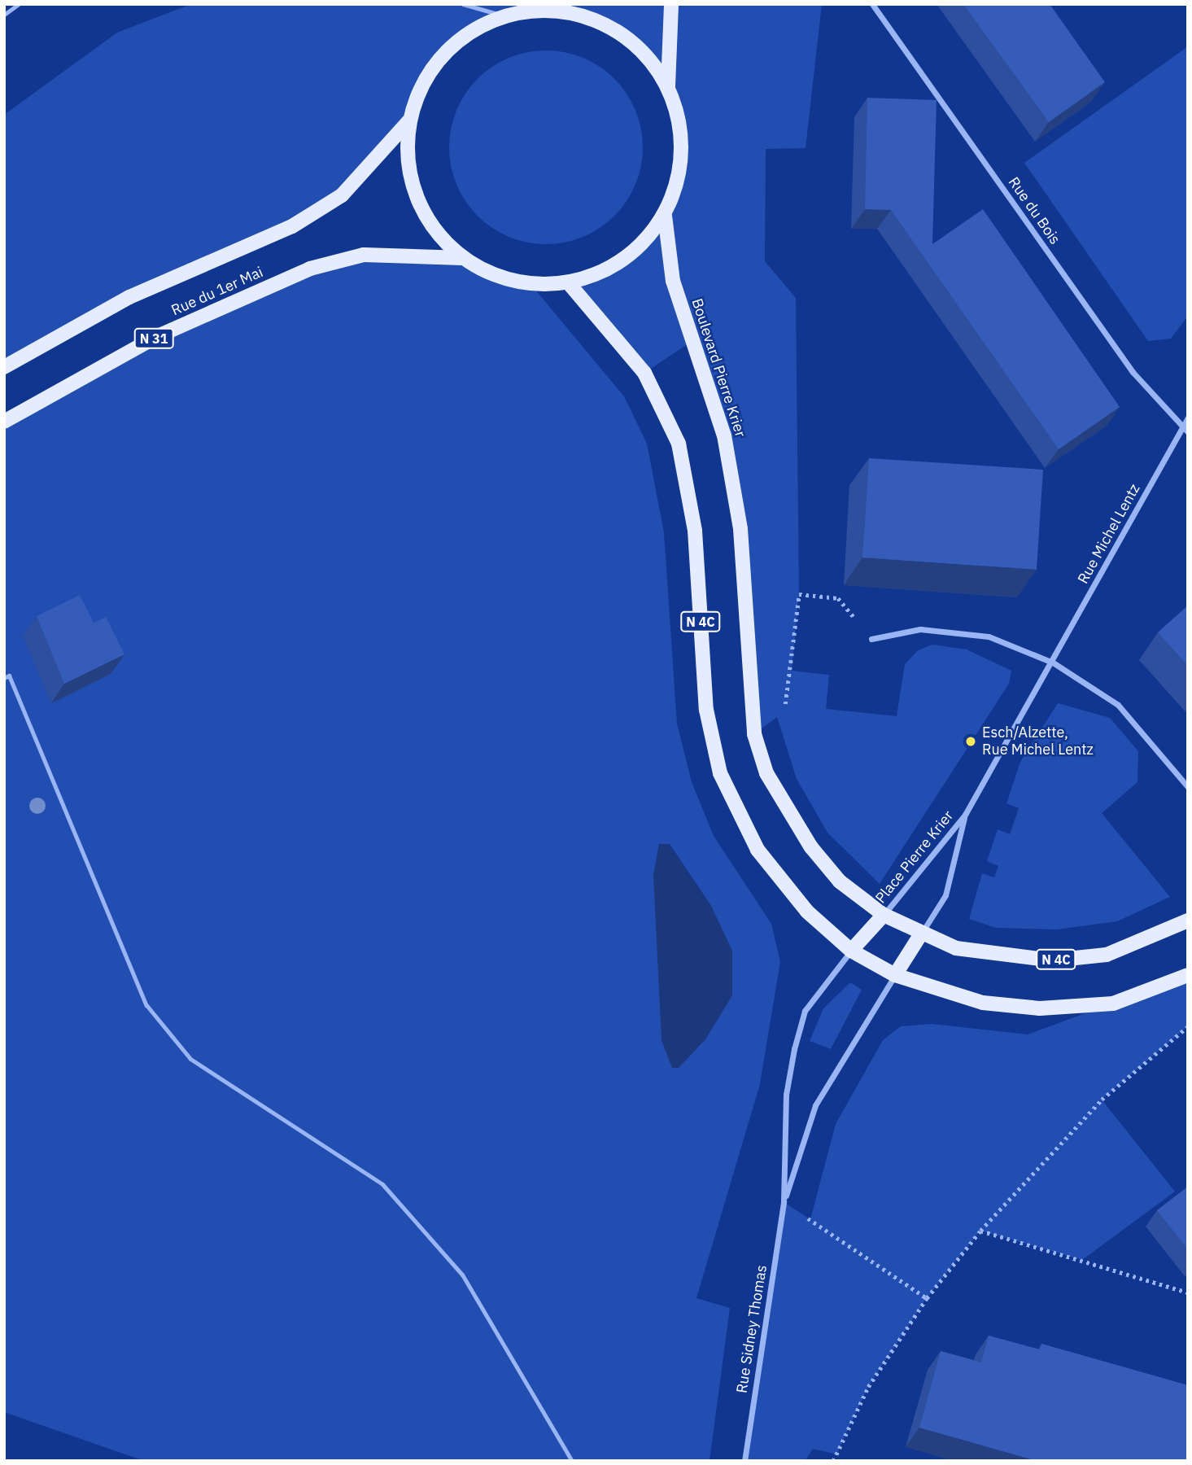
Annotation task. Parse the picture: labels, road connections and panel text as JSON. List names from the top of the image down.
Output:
{
  "streets": {
    "main road": [
      "Rue du 1er Mai",
      "N 31",
      "Boulevard Pierre Krier",
      "N 4C"
    ],
    "street": [
      "Rue du Bois",
      "Rue Michel Lentz",
      "Place Pierre Krier",
      "Rue Sidney Thomas"
    ]
  },
  "crossings": [
    ["Rue du Bois", "Rue Michel Lentz"],
    ["Boulevard Pierre Krier", "Place Pierre Krier"],
    ["Rue Michel Lentz", "Place Pierre Krier"],
    ["N 4C", "Rue Sidney Thomas"]
  ],
  "places": ["Esch/Alzette, Rue Michel Lentz"]
}
